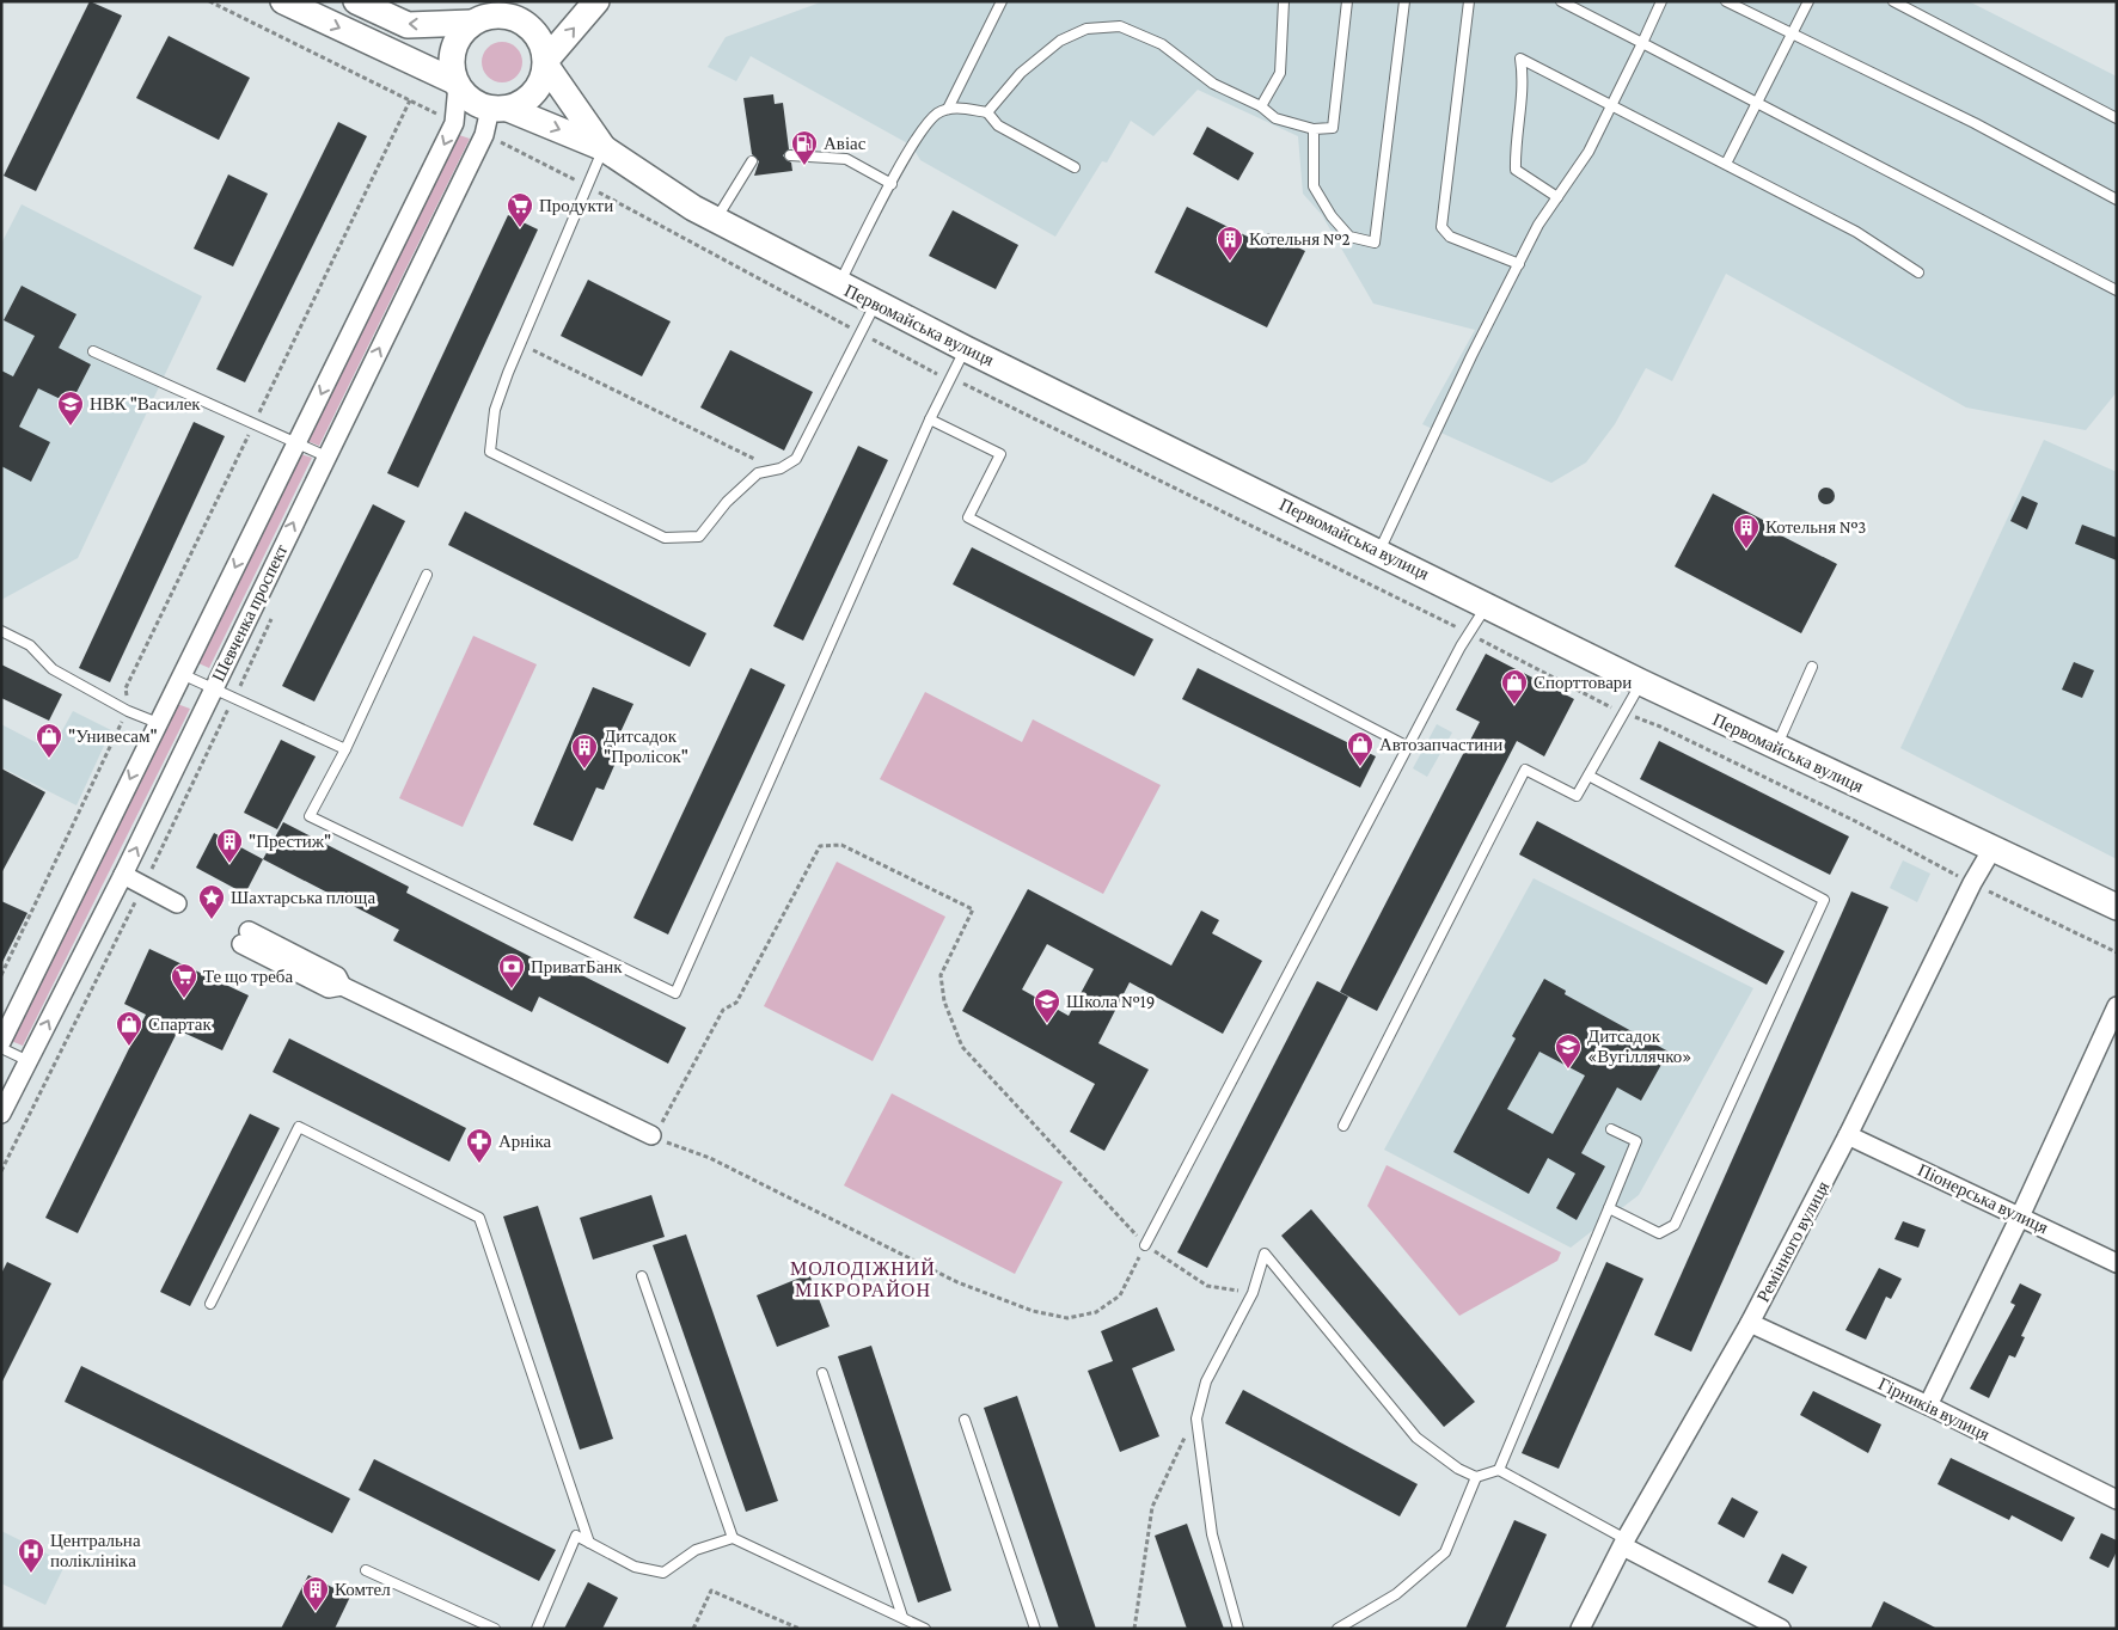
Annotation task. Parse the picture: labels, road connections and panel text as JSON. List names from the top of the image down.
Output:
{
  "streets": {
    "main road": ["Первомайська вулиця"],
    "street": [
      "Шевченка проспект",
      "Піонерська вулиця",
      "Ремінного вулиця",
      "Гірників вулиця"
    ]
  },
  "crossings": [
    ["Первомайська вулиця", "Шевченка проспект"],
    ["Первомайська вулиця", "Ремінного вулиця"],
    ["Піонерська вулиця", "Ремінного вулиця"],
    ["Ремінного вулиця", "Гірників вулиця"]
  ],
  "districts": ["МОЛОДІЖНИЙ МІКРОРАЙОН"],
  "places": {
    "fuel station": ["Авіас"],
    "supermarket": ["Продукти", "Те що треба"],
    "building": [
      "Котельня №2",
      "Котельня №3",
      "Дитсадок \"Пролісок\"",
      "\"Престиж\"",
      "Комтел"
    ],
    "school or university": ["НВК \"Василек", "Школа №19", "Дитсадок «Вугіллячко»"],
    "shop": [
      "Спорттовари",
      "\"Унивесам\"",
      "Автозапчастини",
      "Спартак"
    ],
    "place": ["Шахтарська площа"],
    "bank": ["ПриватБанк"],
    "pharmacy": ["Арніка"],
    "hospital": ["Центральна поліклініка"]
  }
}
